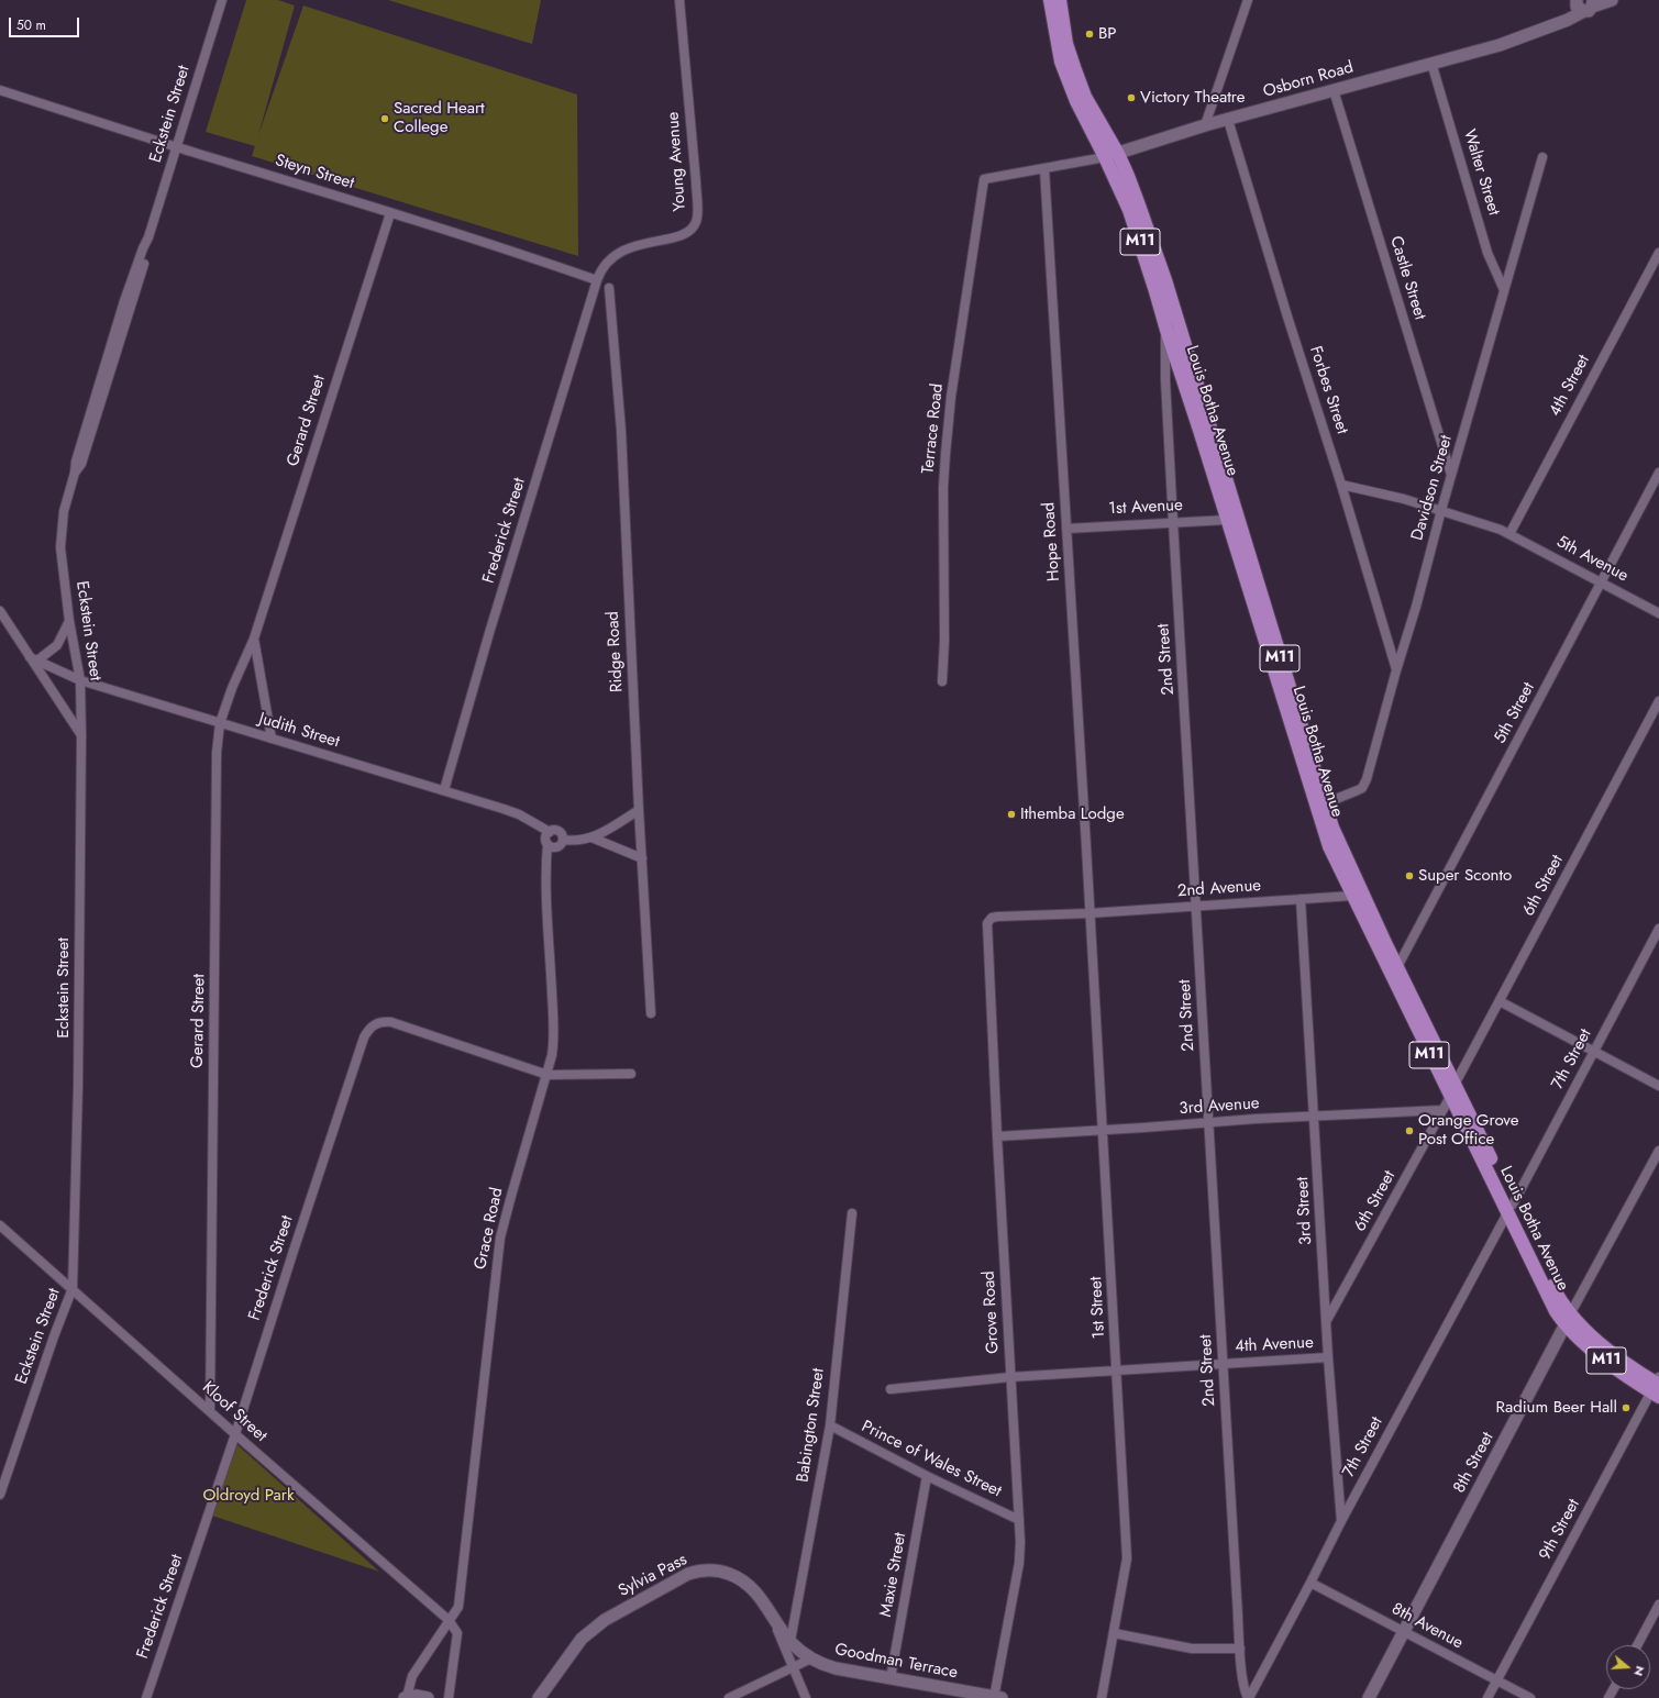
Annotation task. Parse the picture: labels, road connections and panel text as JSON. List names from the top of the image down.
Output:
{
  "streets": {
    "main road": [
      "Osborn Road",
      "M11",
      "Louis Botha Avenue",
      "8th Street",
      "Sylvia Pass",
      "Goodman Terrace"
    ],
    "street": [
      "Eckstein Street",
      "Young Avenue",
      "Steyn Street",
      "Walter Street",
      "Castle Street",
      "4th Street",
      "Forbes Street",
      "Gerard Street",
      "Terrace Road",
      "Davidson Street",
      "1st Avenue",
      "Frederick Street",
      "Hope Road",
      "5th Avenue",
      "Ridge Road",
      "2nd Street",
      "5th Street",
      "Judith Street",
      "6th Street",
      "2nd Avenue",
      "7th Street",
      "3rd Avenue",
      "3rd Street",
      "Grace Road",
      "1st Street",
      "Grove Road",
      "4th Avenue",
      "Kloof Street",
      "Babington Street",
      "Prince of Wales Street",
      "9th Street",
      "Maxie Street",
      "8th Avenue"
    ]
  },
  "crossings": [
    ["Osborn Road", "Walter Street"],
    ["Osborn Road", "Castle Street"],
    ["Osborn Road", "Forbes Street"],
    ["Osborn Road", "Louis Botha Avenue"],
    ["Osborn Road", "Terrace Road"],
    ["Osborn Road", "Hope Road"],
    ["Eckstein Street", "Steyn Street"],
    ["Eckstein Street", "Judith Street"],
    ["Eckstein Street", "Kloof Street"],
    ["Young Avenue", "Steyn Street"],
    ["Young Avenue", "Frederick Street"],
    ["Steyn Street", "Gerard Street"],
    ["Steyn Street", "Frederick Street"],
    ["Walter Street", "Davidson Street"],
    ["Castle Street", "Davidson Street"],
    ["4th Street", "5th Avenue"],
    ["Forbes Street", "Davidson Street"],
    ["Forbes Street", "5th Avenue"],
    ["Louis Botha Avenue", "Davidson Street"],
    ["Louis Botha Avenue", "1st Avenue"],
    ["Louis Botha Avenue", "2nd Street"],
    ["Louis Botha Avenue", "5th Street"],
    ["Louis Botha Avenue", "6th Street"],
    ["Louis Botha Avenue", "2nd Avenue"],
    ["Louis Botha Avenue", "7th Street"],
    ["Louis Botha Avenue", "8th Street"],
    ["Louis Botha Avenue", "9th Street"],
    ["Gerard Street", "Judith Street"],
    ["Gerard Street", "Kloof Street"],
    ["Davidson Street", "5th Avenue"],
    ["1st Avenue", "Hope Road"],
    ["1st Avenue", "2nd Street"],
    ["Frederick Street", "Judith Street"],
    ["Frederick Street", "Grace Road"],
    ["Frederick Street", "Kloof Street"],
    ["Hope Road", "2nd Avenue"],
    ["Hope Road", "1st Street"],
    ["5th Avenue", "5th Street"],
    ["2nd Street", "2nd Avenue"],
    ["2nd Street", "7th Street"],
    ["2nd Street", "3rd Avenue"],
    ["2nd Street", "4th Avenue"],
    ["Judith Street", "Grace Road"],
    ["6th Street", "3rd Avenue"],
    ["6th Street", "3rd Street"],
    ["2nd Avenue", "3rd Street"],
    ["2nd Avenue", "1st Street"],
    ["2nd Avenue", "Grove Road"],
    ["7th Street", "3rd Street"],
    ["7th Street", "8th Avenue"],
    ["3rd Avenue", "3rd Street"],
    ["3rd Avenue", "1st Street"],
    ["3rd Avenue", "Grove Road"],
    ["3rd Street", "4th Avenue"],
    ["1st Street", "4th Avenue"],
    ["Grove Road", "4th Avenue"],
    ["Grove Road", "Prince of Wales Street"],
    ["Grove Road", "Goodman Terrace"],
    ["Babington Street", "Prince of Wales Street"],
    ["Babington Street", "Sylvia Pass"],
    ["Babington Street", "Goodman Terrace"],
    ["Prince of Wales Street", "Maxie Street"],
    ["8th Street", "8th Avenue"],
    ["9th Street", "8th Avenue"],
    ["Maxie Street", "Goodman Terrace"],
    ["Sylvia Pass", "Goodman Terrace"]
  ],
  "parks": ["Oldroyd Park"],
  "places": [
    "BP",
    "Victory Theatre",
    "Sacred Heart College",
    "Ithemba Lodge",
    "Super Sconto",
    "Orange Grove Post Office",
    "Radium Beer Hall"
  ],
  "scale_bar": "50 m",
  "north": "right"
}
